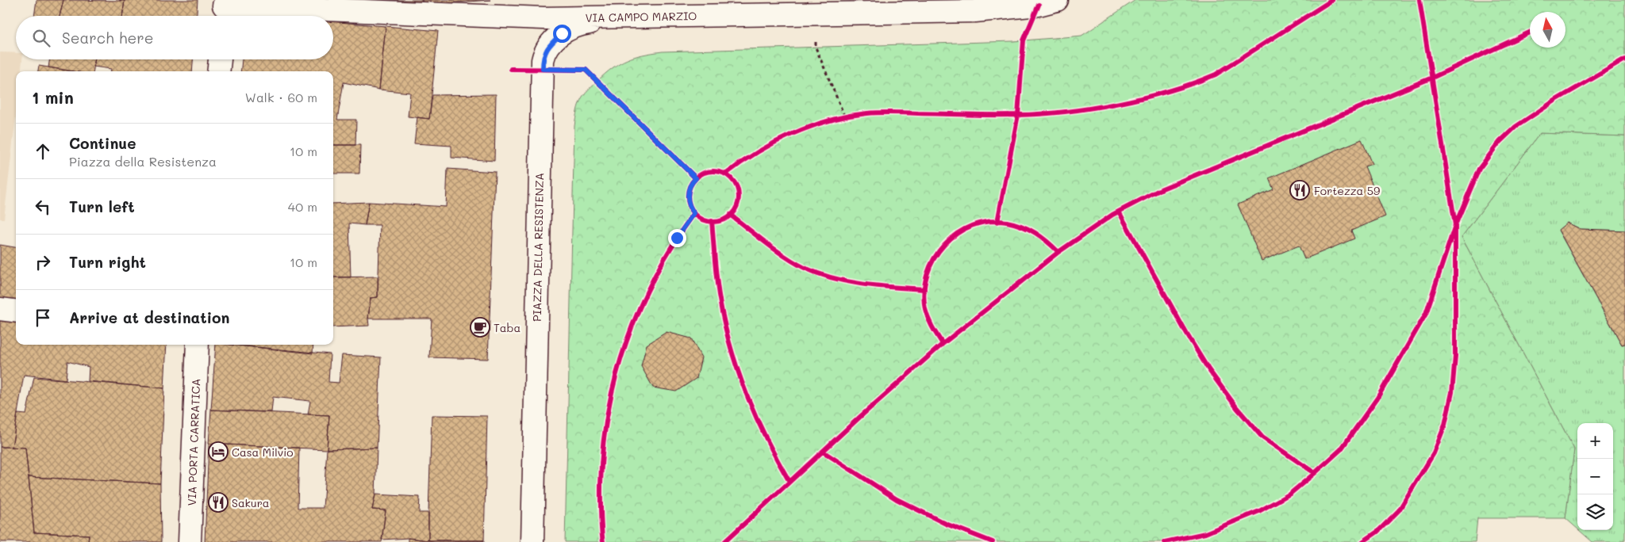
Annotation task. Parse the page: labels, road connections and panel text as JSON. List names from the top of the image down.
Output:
{
  "streets": {
    "street": ["VIA CAMPO MARZIO", "PIAZZA DELLA RESISTENZA", "VIA PORTA CARRATICA"]
  },
  "crossings": [
    ["VIA CAMPO MARZIO", "PIAZZA DELLA RESISTENZA"]
  ],
  "places": {
    "restaurant": ["Fortezza 59", "Sakura"],
    "cafe": ["Taba"],
    "hotel": ["Casa Milvio"]
  },
  "north": "top",
  "page": {
    "search": "Search here",
    "heading": ["1 min", "Walk · 60 m"],
    "list": [
      ["Continue", "Piazza della Resistenza", "10 m"],
      ["Turn left", "40 m"],
      ["Turn right", "10 m"],
      "Arrive at destination"
    ],
    "map_buttons": ["+", "−"]
  }
}
